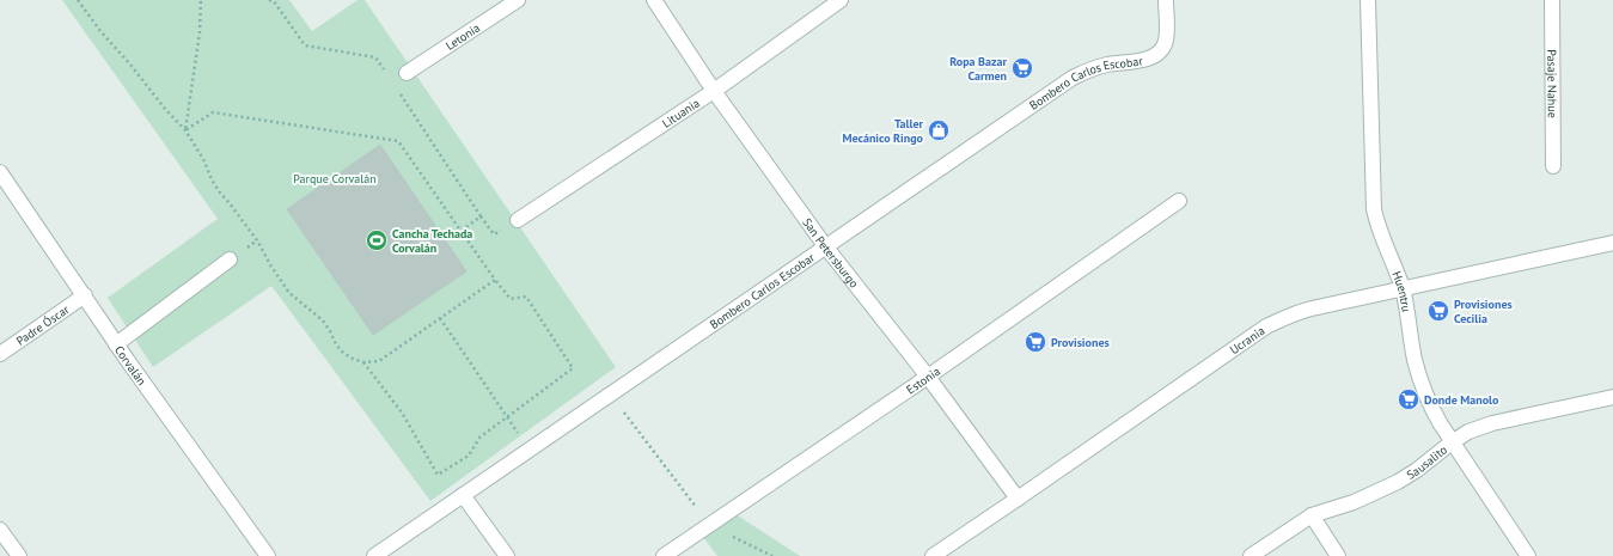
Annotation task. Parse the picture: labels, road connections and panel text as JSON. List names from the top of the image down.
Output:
{
  "streets": {
    "street": [
      "Letonia",
      "Pasaje Nahue",
      "Bombero Carlos Escobar",
      "Lituania",
      "San Petersburgo",
      "Huentru",
      "Padre Óscar",
      "Ucrania",
      "Corvalán",
      "Estonia",
      "Sausalito"
    ]
  },
  "crossings": [
    ["Bombero Carlos Escobar", "San Petersburgo"],
    ["Lituania", "San Petersburgo"],
    ["San Petersburgo", "Ucrania"],
    ["San Petersburgo", "Estonia"],
    ["Huentru", "Ucrania"],
    ["Huentru", "Sausalito"],
    ["Padre Óscar", "Corvalán"]
  ],
  "parks": ["Parque Corvalán"],
  "places": {
    "supermarket": [
      "Ropa Bazar Carmen",
      "Provisiones Cecilia",
      "Provisiones",
      "Donde Manolo"
    ],
    "shop": ["Taller Mecánico Ringo"],
    "sports": ["Cancha Techada Corvalán"]
  }
}
